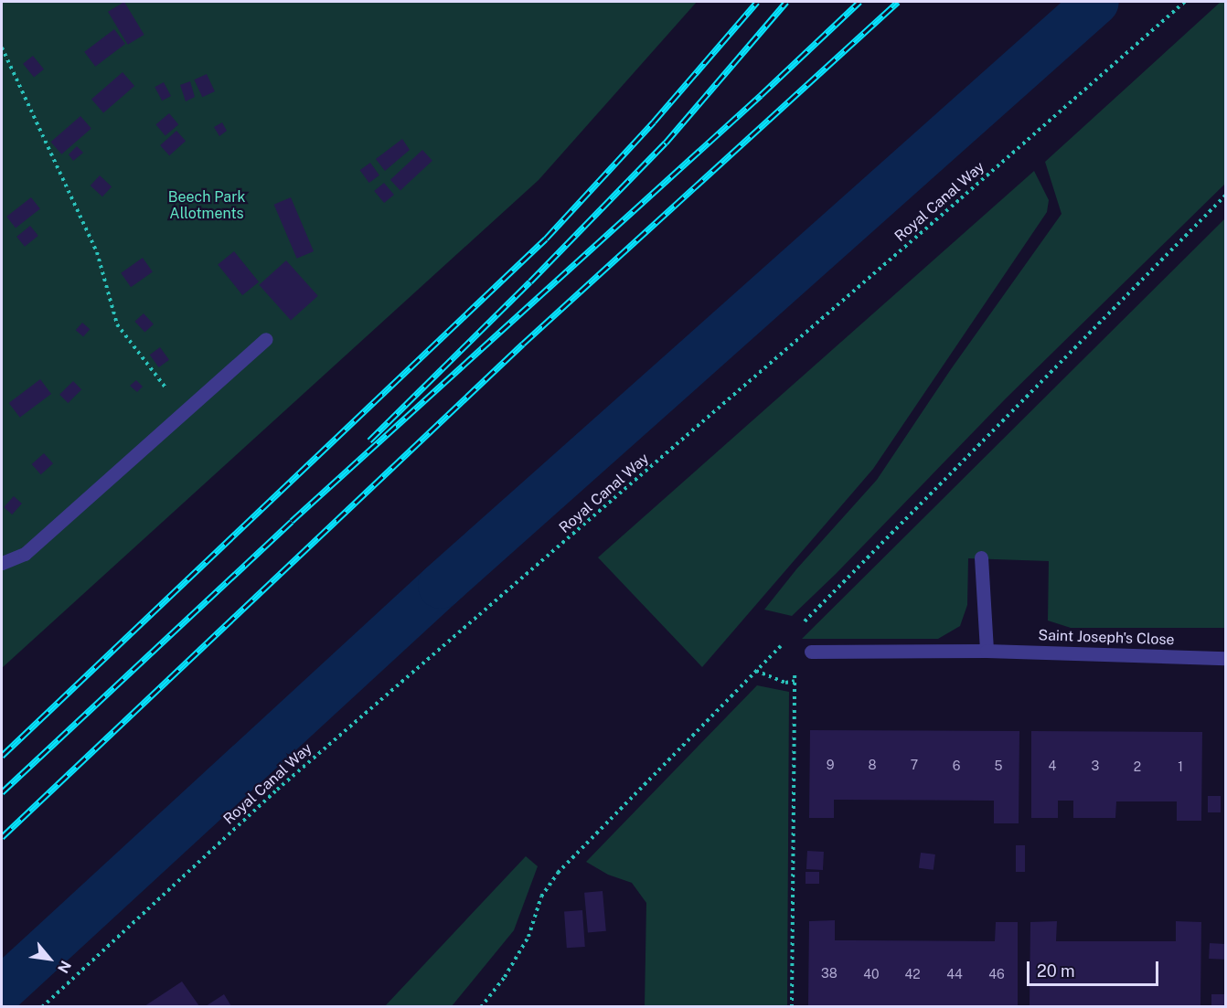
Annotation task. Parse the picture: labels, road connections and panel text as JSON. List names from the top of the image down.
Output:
{
  "streets": {
    "street": ["Saint Joseph's Close"],
    "path": ["Royal Canal Way"]
  },
  "parks": ["Beech Park Allotments"],
  "house_numbers": [
    "9",
    "8",
    "7",
    "6",
    "5",
    "4",
    "3",
    "2",
    "1",
    "38",
    "40",
    "42",
    "44",
    "46"
  ],
  "scale_bar": "20 m",
  "north": "bottom right"
}
